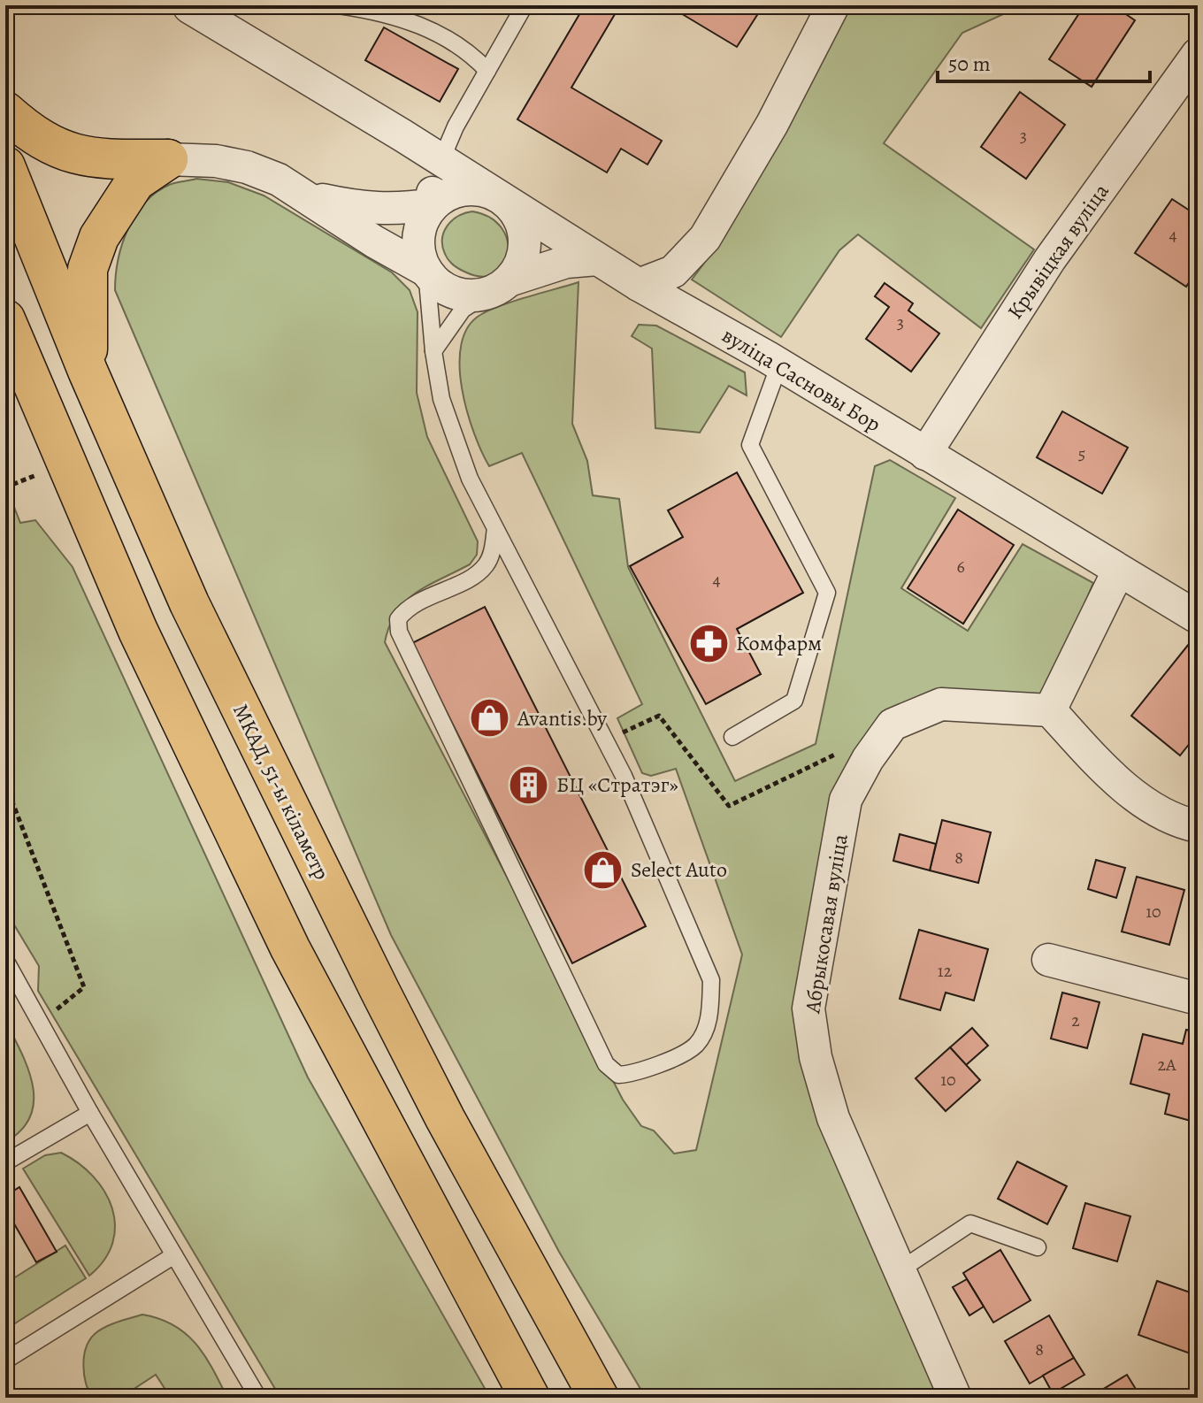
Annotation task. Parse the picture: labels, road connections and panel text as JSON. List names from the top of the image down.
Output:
{
  "streets": {
    "highway": ["МКАД, 51-ы кіламетр"],
    "street": ["Крывіцкая вуліца", "вуліца Сасновы Бор", "Абрыкосавая вуліца"]
  },
  "crossings": [
    ["Крывіцкая вуліца", "вуліца Сасновы Бор"]
  ],
  "places": {
    "pharmacy": ["Комфарм"],
    "shop": ["Avantis.by", "Select Auto"],
    "building": ["БЦ «Стратэг»"]
  },
  "house_numbers": [
    "3",
    "4",
    "3",
    "5",
    "6",
    "4",
    "8",
    "10",
    "12",
    "2",
    "2А",
    "10",
    "8"
  ],
  "scale_bar": "50 m"
}
